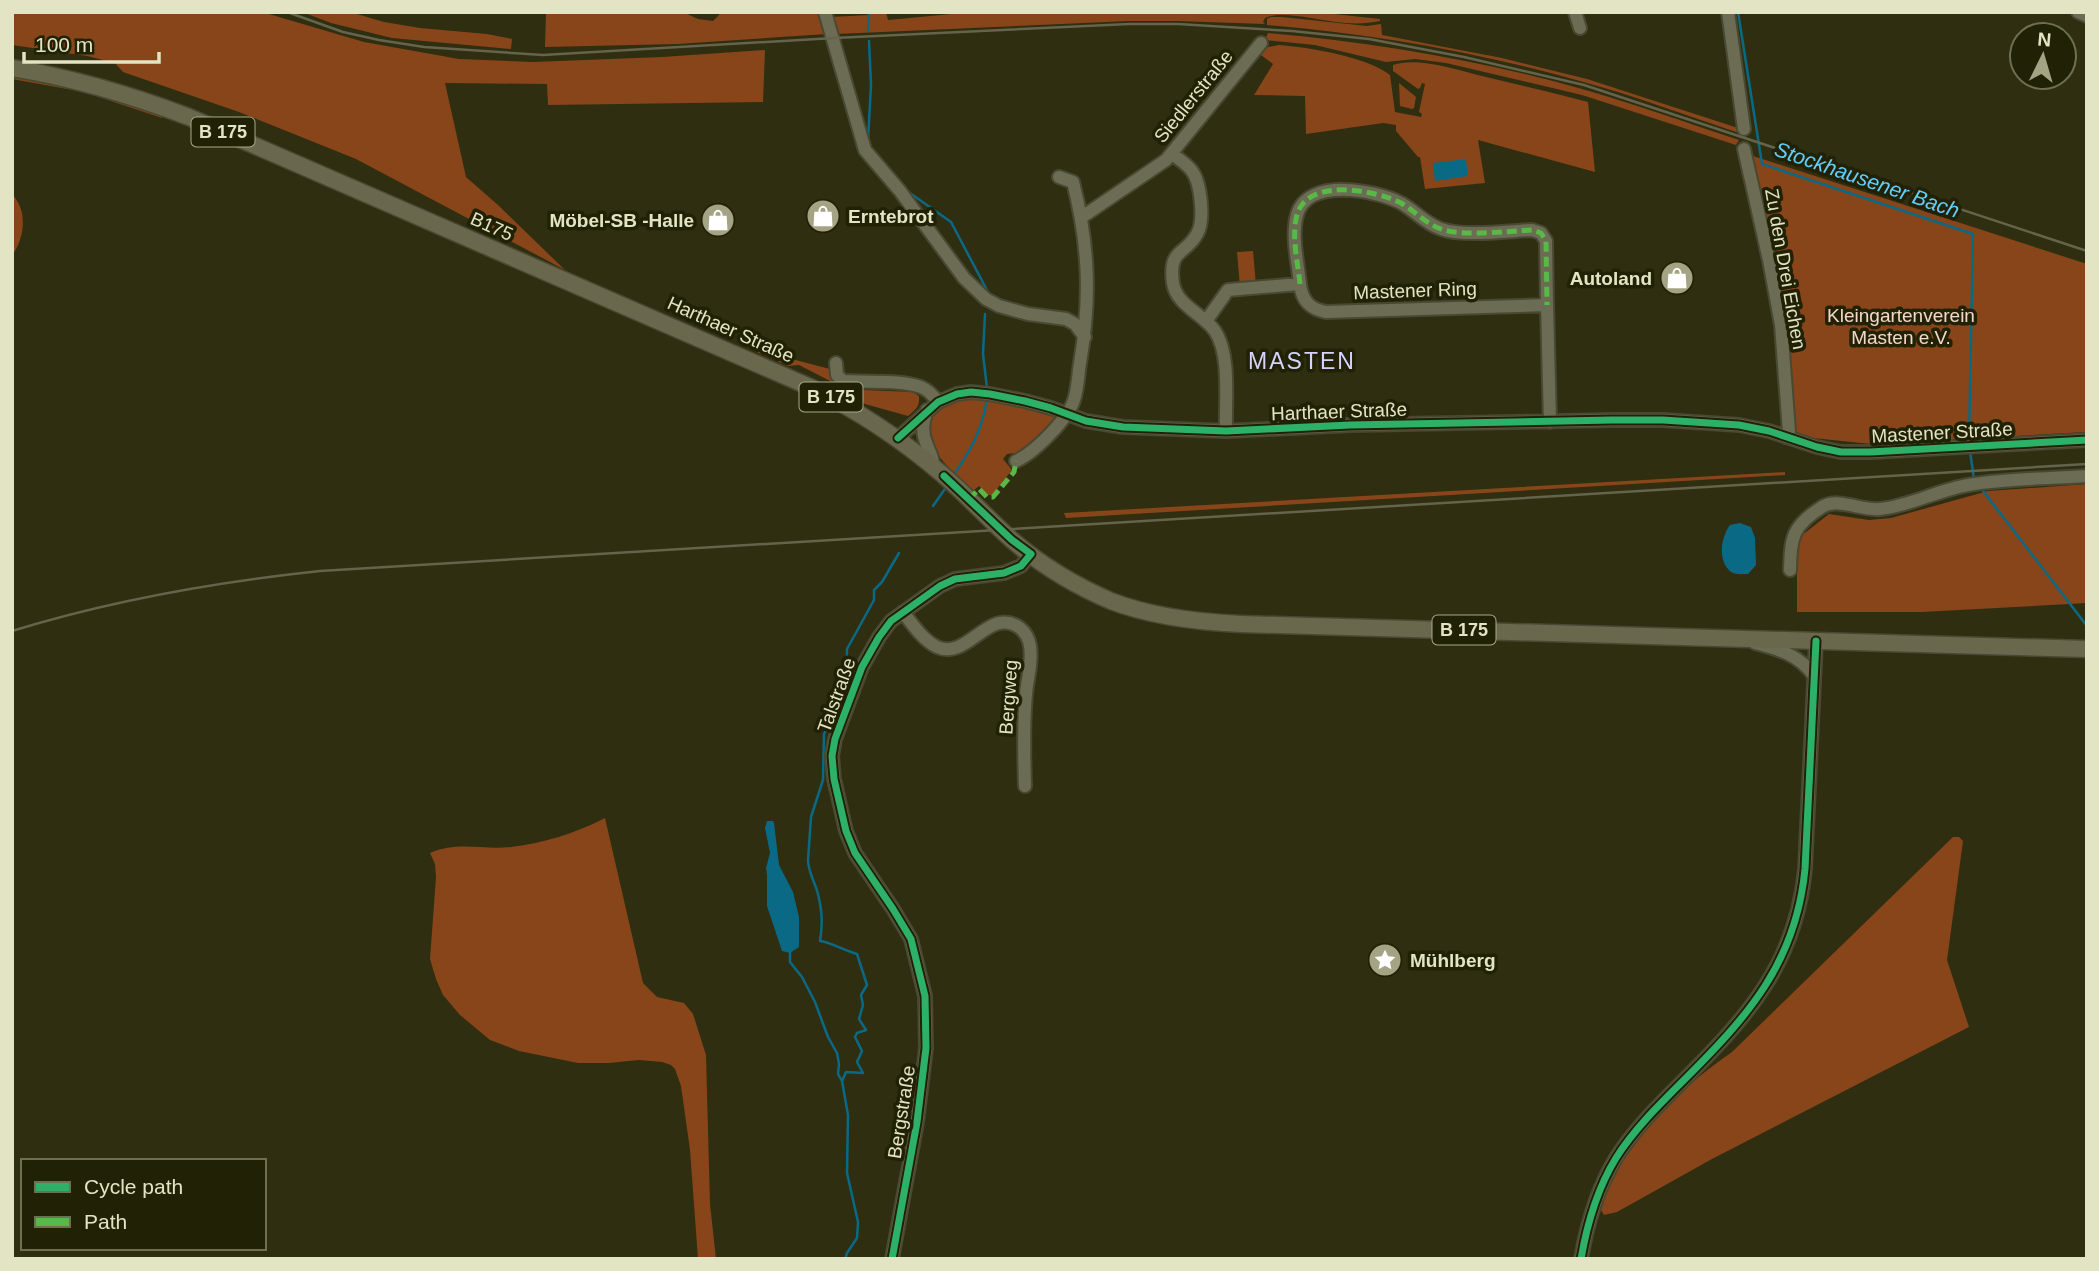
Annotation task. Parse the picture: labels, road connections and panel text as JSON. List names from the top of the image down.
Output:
{
  "streets": {
    "main road": ["B 175", "B175", "Harthaer Straße"],
    "street": [
      "Siedlerstraße",
      "Zu den Drei Eichen",
      "Mastener Ring",
      "Mastener Straße",
      "Talstraße",
      "Bergweg",
      "Bergstraße"
    ]
  },
  "crossings": [
    ["B 175", "Harthaer Straße"],
    ["B 175", "Talstraße"],
    ["B175", "Harthaer Straße"],
    ["Zu den Drei Eichen", "Harthaer Straße"],
    ["Mastener Ring", "Harthaer Straße"],
    ["Harthaer Straße", "Mastener Straße"],
    ["Harthaer Straße", "Talstraße"],
    ["Talstraße", "Bergweg"],
    ["Talstraße", "Bergstraße"]
  ],
  "districts": ["MASTEN"],
  "water": ["Stockhausener Bach"],
  "parks": ["Kleingartenverein Masten e.V."],
  "places": {
    "shop": ["Erntebrot", "Möbel-SB -Halle", "Autoland"],
    "place": ["Mühlberg"]
  },
  "legend": ["Cycle path", "Path"],
  "scale_bar": "100 m",
  "north": "top"
}
